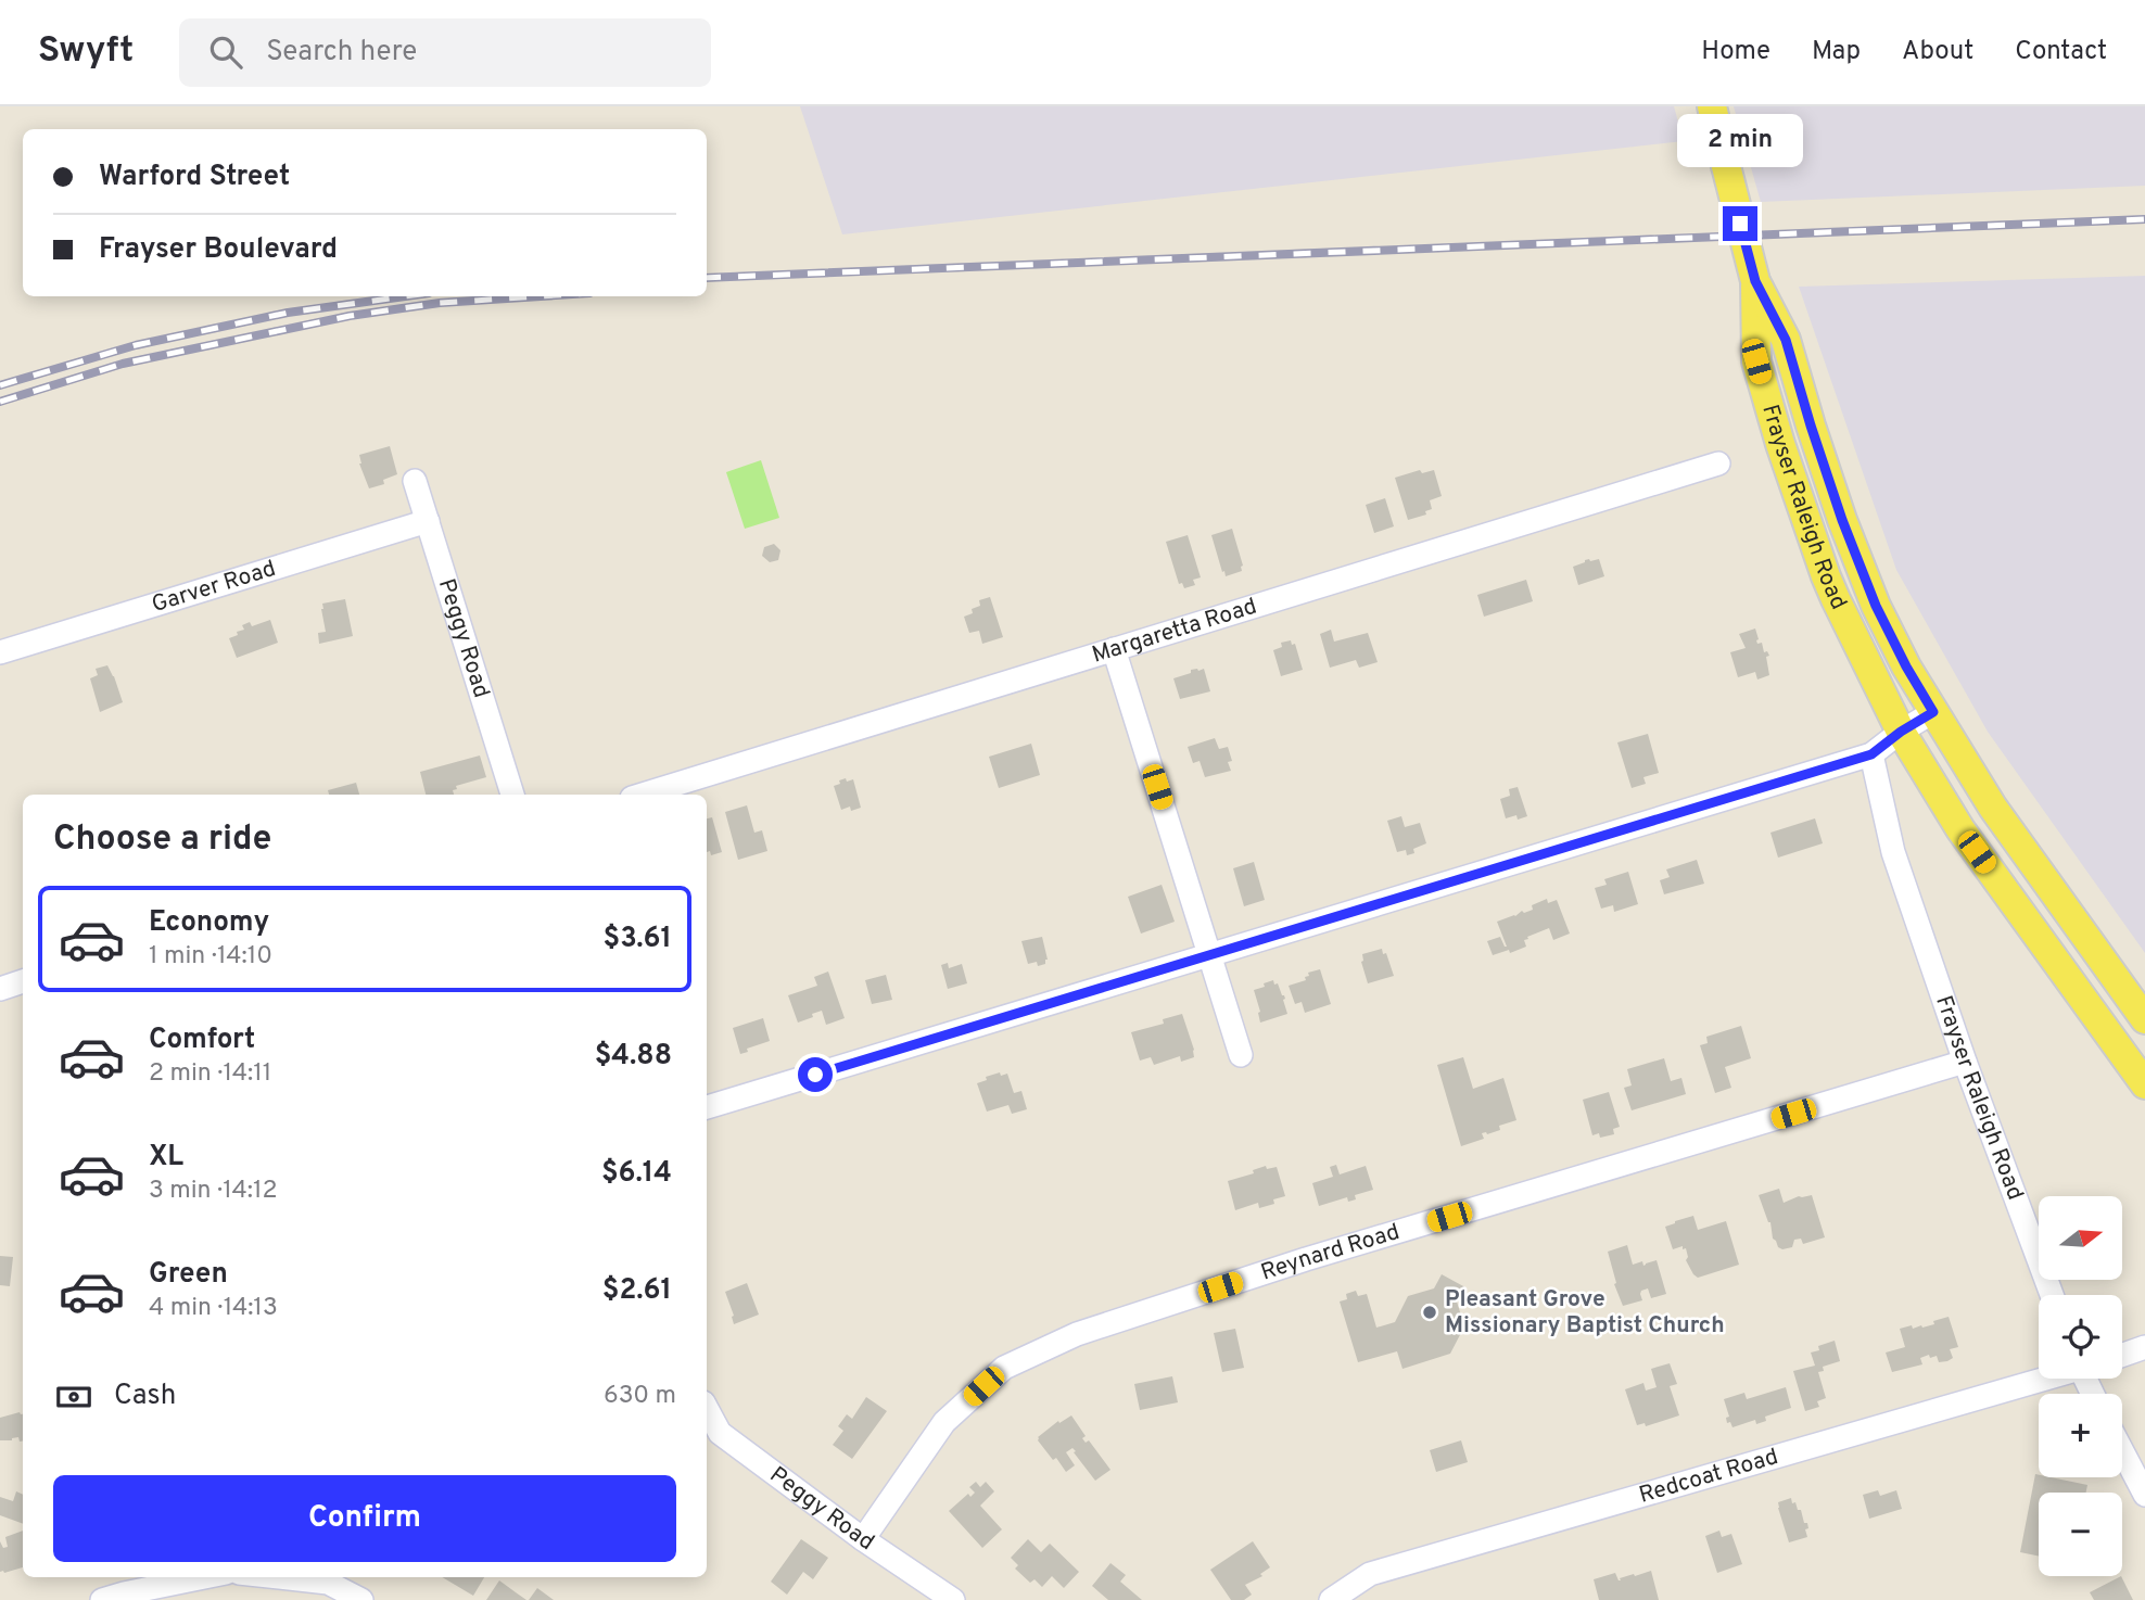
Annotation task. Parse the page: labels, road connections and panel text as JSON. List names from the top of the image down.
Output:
{
  "streets": {
    "main road": ["Frayser Raleigh Road"],
    "street": [
      "Garver Road",
      "Margaretta Road",
      "Peggy Road",
      "Reynard Road",
      "Redcoat Road"
    ]
  },
  "crossings": [
    ["Frayser Raleigh Road", "Reynard Road"],
    ["Garver Road", "Peggy Road"],
    ["Peggy Road", "Reynard Road"]
  ],
  "places": ["Pleasant Grove Missionary Baptist Church"],
  "north": "right",
  "page": {
    "header": "Swyft",
    "search": "Search here",
    "nav": [
      "Home",
      "Map",
      "About",
      "Contact"
    ],
    "bubble": "2 min",
    "banner": ["Warford Street", "Frayser Boulevard"],
    "heading": "Choose a ride",
    "list": [
      {
        "name": "Economy",
        "note": "1 min · 14:10",
        "value": "$3.61"
      },
      {
        "name": "Comfort",
        "note": "2 min · 14:11",
        "value": "$4.88"
      },
      {
        "name": "XL",
        "note": "3 min · 14:12",
        "value": "$6.14"
      },
      {
        "name": "Green",
        "note": "4 min · 14:13",
        "value": "$2.61"
      }
    ],
    "map_buttons": ["+", "−"],
    "pay": ["Cash", "630 m"],
    "buttons": "Confirm"
  }
}
